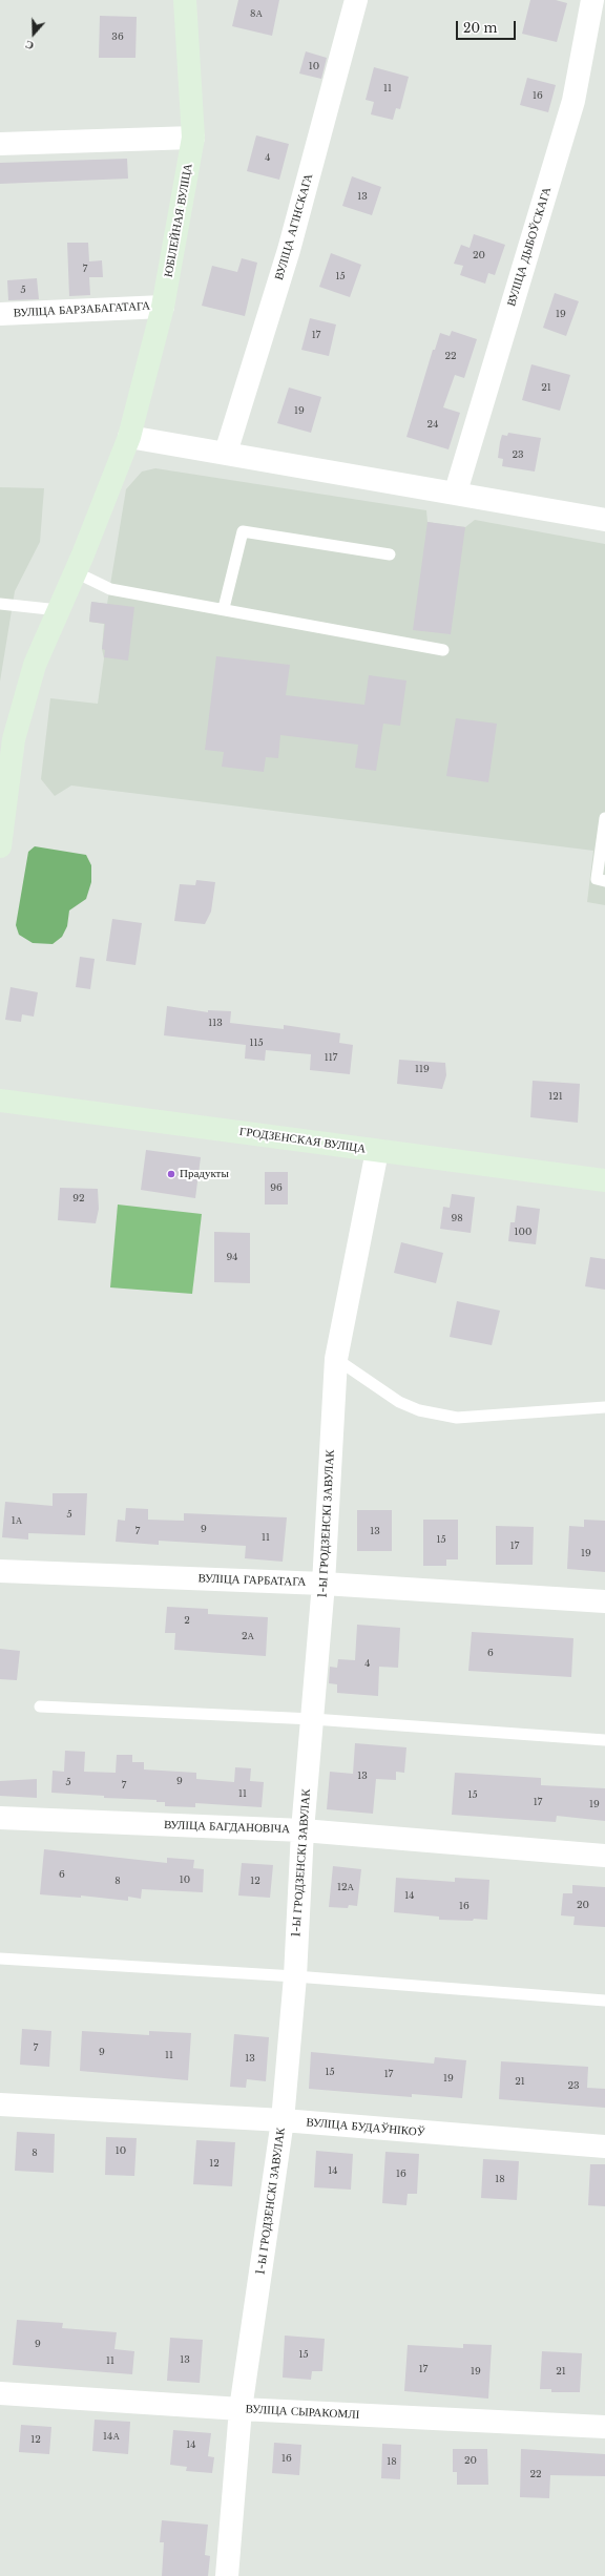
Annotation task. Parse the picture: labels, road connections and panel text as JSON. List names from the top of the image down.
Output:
{
  "streets": {
    "street": [
      "ЮБІЛЕЙНАЯ ВУЛІЦА",
      "ВУЛІЦА АГІНСКАГА",
      "ВУЛІЦА ДЫБОЎСКАГА",
      "ВУЛІЦА БАРЗАБАГАТАГА",
      "ГРОДЗЕНСКАЯ ВУЛІЦА",
      "1-Ы ГРОДЗЕНСКІ ЗАВУЛАК",
      "ВУЛІЦА ГАРБАТАГА",
      "ВУЛІЦА БАГДАНОВІЧА",
      "ВУЛІЦА БУДАЎНІКОЎ",
      "ВУЛІЦА СЫРАКОМЛІ"
    ]
  },
  "crossings": [
    ["ЮБІЛЕЙНАЯ ВУЛІЦА", "ВУЛІЦА БАРЗАБАГАТАГА"],
    ["ГРОДЗЕНСКАЯ ВУЛІЦА", "1-Ы ГРОДЗЕНСКІ ЗАВУЛАК"],
    ["1-Ы ГРОДЗЕНСКІ ЗАВУЛАК", "ВУЛІЦА ГАРБАТАГА"],
    ["1-Ы ГРОДЗЕНСКІ ЗАВУЛАК", "ВУЛІЦА БАГДАНОВІЧА"],
    ["1-Ы ГРОДЗЕНСКІ ЗАВУЛАК", "ВУЛІЦА БУДАЎНІКОЎ"],
    ["1-Ы ГРОДЗЕНСКІ ЗАВУЛАК", "ВУЛІЦА СЫРАКОМЛІ"]
  ],
  "places": ["Прадукты"],
  "house_numbers": [
    "8А",
    "36",
    "10",
    "11",
    "16",
    "4",
    "13",
    "20",
    "7",
    "15",
    "5",
    "19",
    "17",
    "22",
    "21",
    "19",
    "24",
    "23",
    "113",
    "115",
    "117",
    "119",
    "121",
    "96",
    "92",
    "98",
    "100",
    "94",
    "5",
    "1А",
    "9",
    "7",
    "13",
    "11",
    "15",
    "17",
    "19",
    "2",
    "2А",
    "6",
    "4",
    "13",
    "9",
    "5",
    "7",
    "11",
    "15",
    "17",
    "19",
    "6",
    "10",
    "8",
    "12",
    "12А",
    "14",
    "20",
    "16",
    "7",
    "9",
    "11",
    "13",
    "15",
    "17",
    "19",
    "21",
    "23",
    "10",
    "8",
    "12",
    "14",
    "16",
    "18",
    "9",
    "15",
    "13",
    "11",
    "17",
    "19",
    "21",
    "14А",
    "12",
    "14",
    "16",
    "20",
    "18",
    "22"
  ],
  "scale_bar": "20 m",
  "north": "bottom"
}
